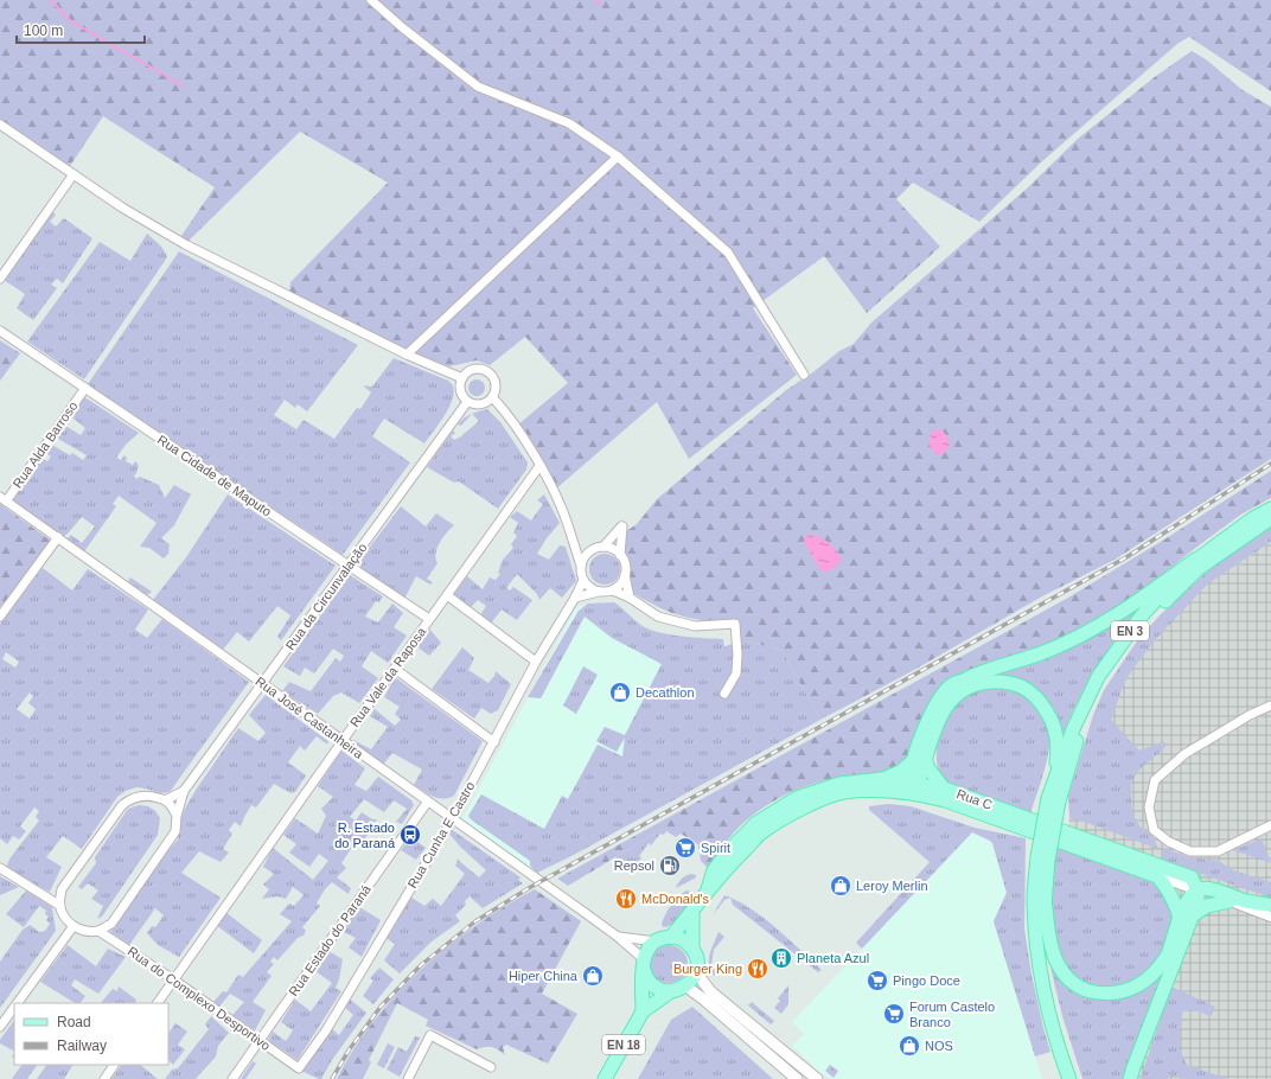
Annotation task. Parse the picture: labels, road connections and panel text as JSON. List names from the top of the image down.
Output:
{
  "streets": {
    "main road": ["EN 3", "Rua C", "EN 18"],
    "street": [
      "Rua Alda Barroso",
      "Rua Cidade de Maputo",
      "Rua da Circunvalação",
      "Rua Vale da Raposa",
      "Rua José Castanheira",
      "Rua Cunha E Castro",
      "Rua Estado do Paraná",
      "Rua do Complexo Desportivo"
    ]
  },
  "crossings": [
    ["Rua Alda Barroso", "Rua Cidade de Maputo"],
    ["Rua Alda Barroso", "Rua José Castanheira"],
    ["Rua Cidade de Maputo", "Rua da Circunvalação"],
    ["Rua Cidade de Maputo", "Rua Vale da Raposa"],
    ["Rua da Circunvalação", "Rua José Castanheira"],
    ["Rua da Circunvalação", "Rua do Complexo Desportivo"],
    ["Rua Vale da Raposa", "Rua José Castanheira"],
    ["Rua Vale da Raposa", "Rua do Complexo Desportivo"],
    ["Rua José Castanheira", "Rua C"],
    ["Rua José Castanheira", "Rua Cunha E Castro"],
    ["Rua José Castanheira", "Rua Estado do Paraná"],
    ["Rua José Castanheira", "EN 18"],
    ["Rua C", "EN 18"],
    ["Rua Cunha E Castro", "Rua do Complexo Desportivo"],
    ["Rua Estado do Paraná", "Rua do Complexo Desportivo"]
  ],
  "places": {
    "shop": [
      "Decathlon",
      "Leroy Merlin",
      "Hiper China",
      "NOS"
    ],
    "bus stop": ["R. Estado do Paraná"],
    "supermarket": ["Spirit", "Pingo Doce", "Forum Castelo Branco"],
    "fuel station": ["Repsol"],
    "restaurant": ["McDonald's", "Burger King"],
    "building": ["Planeta Azul"]
  },
  "legend": ["Road", "Railway"],
  "scale_bar": "100 m"
}
